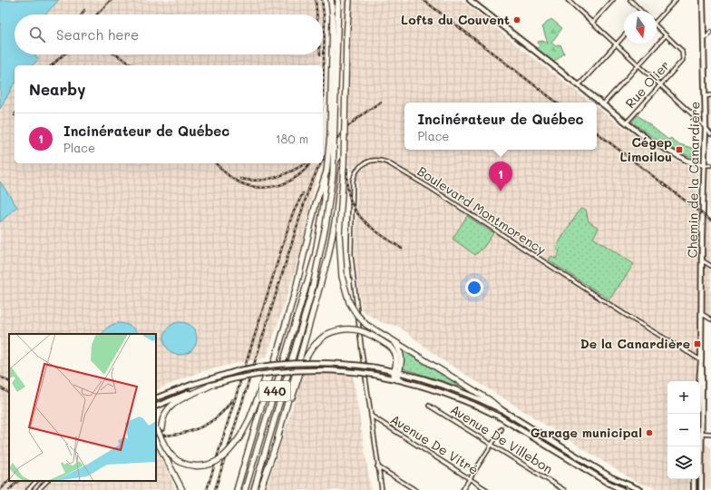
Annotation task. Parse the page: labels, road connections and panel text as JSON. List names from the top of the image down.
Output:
{
  "streets": {
    "highway": ["440"],
    "main road": ["Chemin de la Canardière"],
    "street": [
      "Rue Olier",
      "Boulevard Montmorency",
      "Avenue De Villebon",
      "Avenue De Vitré"
    ]
  },
  "crossings": [
    ["Chemin de la Canardière", "Boulevard Montmorency"],
    ["Boulevard Montmorency", "Avenue De Vitré"]
  ],
  "places": {
    "other": ["Lofts du Couvent", "Garage municipal"],
    "transit": ["Cégep Limoilou", "De la Canardière"]
  },
  "north": "bottom",
  "page": {
    "search": "Search here",
    "heading": "Nearby",
    "popup": ["Incinérateur de Québec", "Place"],
    "list": [
      {
        "mark": "1",
        "name": "Incinérateur de Québec",
        "note": "Place",
        "value": "180 m"
      }
    ],
    "pins": "1",
    "map_buttons": ["+", "−"]
  }
}
